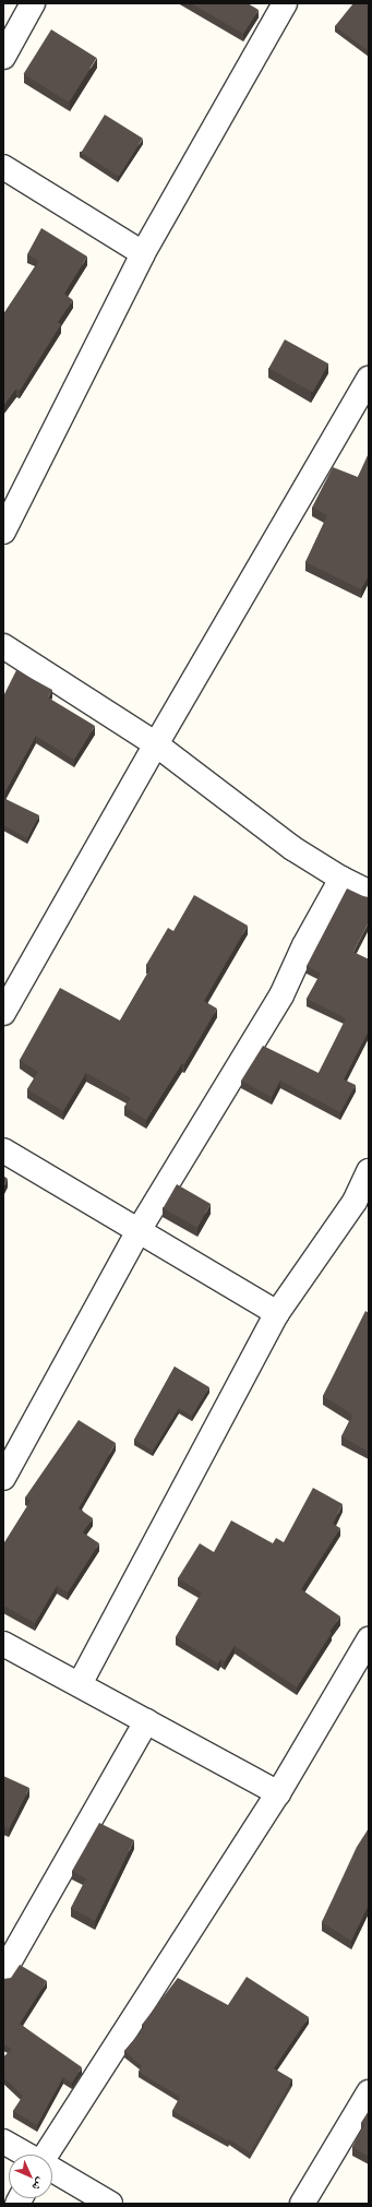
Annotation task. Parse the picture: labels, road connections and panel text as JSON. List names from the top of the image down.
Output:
{
  "north": "bottom right"
}
